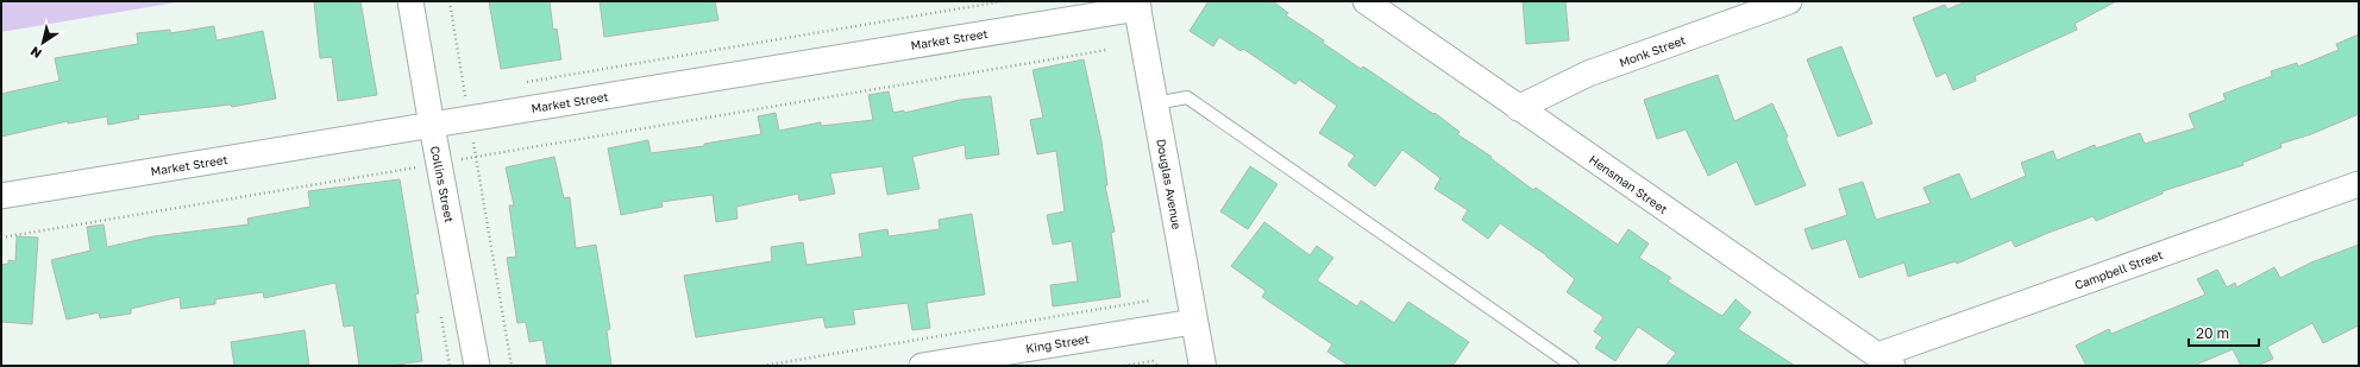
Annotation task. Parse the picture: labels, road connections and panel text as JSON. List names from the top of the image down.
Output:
{
  "streets": {
    "main road": ["Douglas Avenue"],
    "street": [
      "Market Street",
      "Monk Street",
      "Collins Street",
      "Hensman Street",
      "Campbell Street",
      "King Street"
    ]
  },
  "crossings": [
    ["Market Street", "Collins Street"],
    ["Market Street", "Douglas Avenue"],
    ["Monk Street", "Hensman Street"],
    ["Douglas Avenue", "King Street"],
    ["Hensman Street", "Campbell Street"]
  ],
  "scale_bar": "20 m",
  "north": "bottom left"
}
